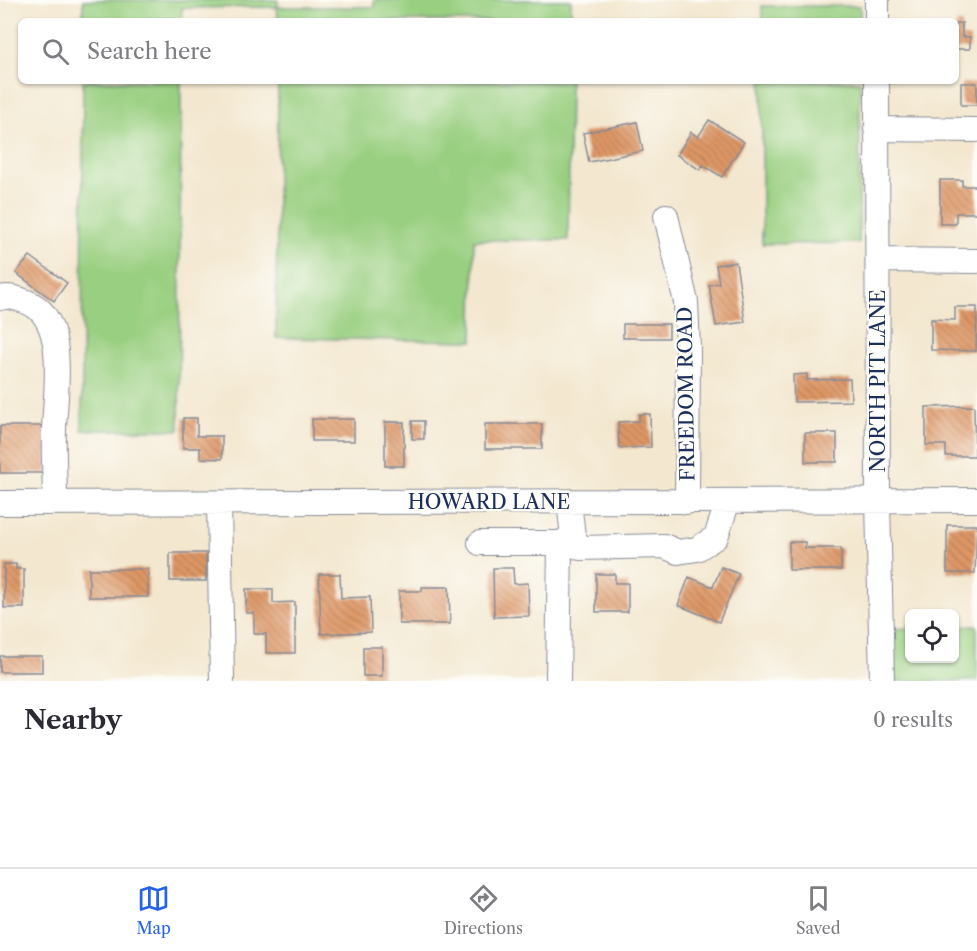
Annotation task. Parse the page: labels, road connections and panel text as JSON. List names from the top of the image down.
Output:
{
  "streets": {
    "street": ["NORTH PIT LANE", "FREEDOM ROAD", "HOWARD LANE"]
  },
  "crossings": [
    ["NORTH PIT LANE", "HOWARD LANE"],
    ["FREEDOM ROAD", "HOWARD LANE"]
  ],
  "page": {
    "search": "Search here",
    "heading": ["Nearby", "0 results"],
    "nav": ["Map", "Directions", "Saved"]
  }
}
